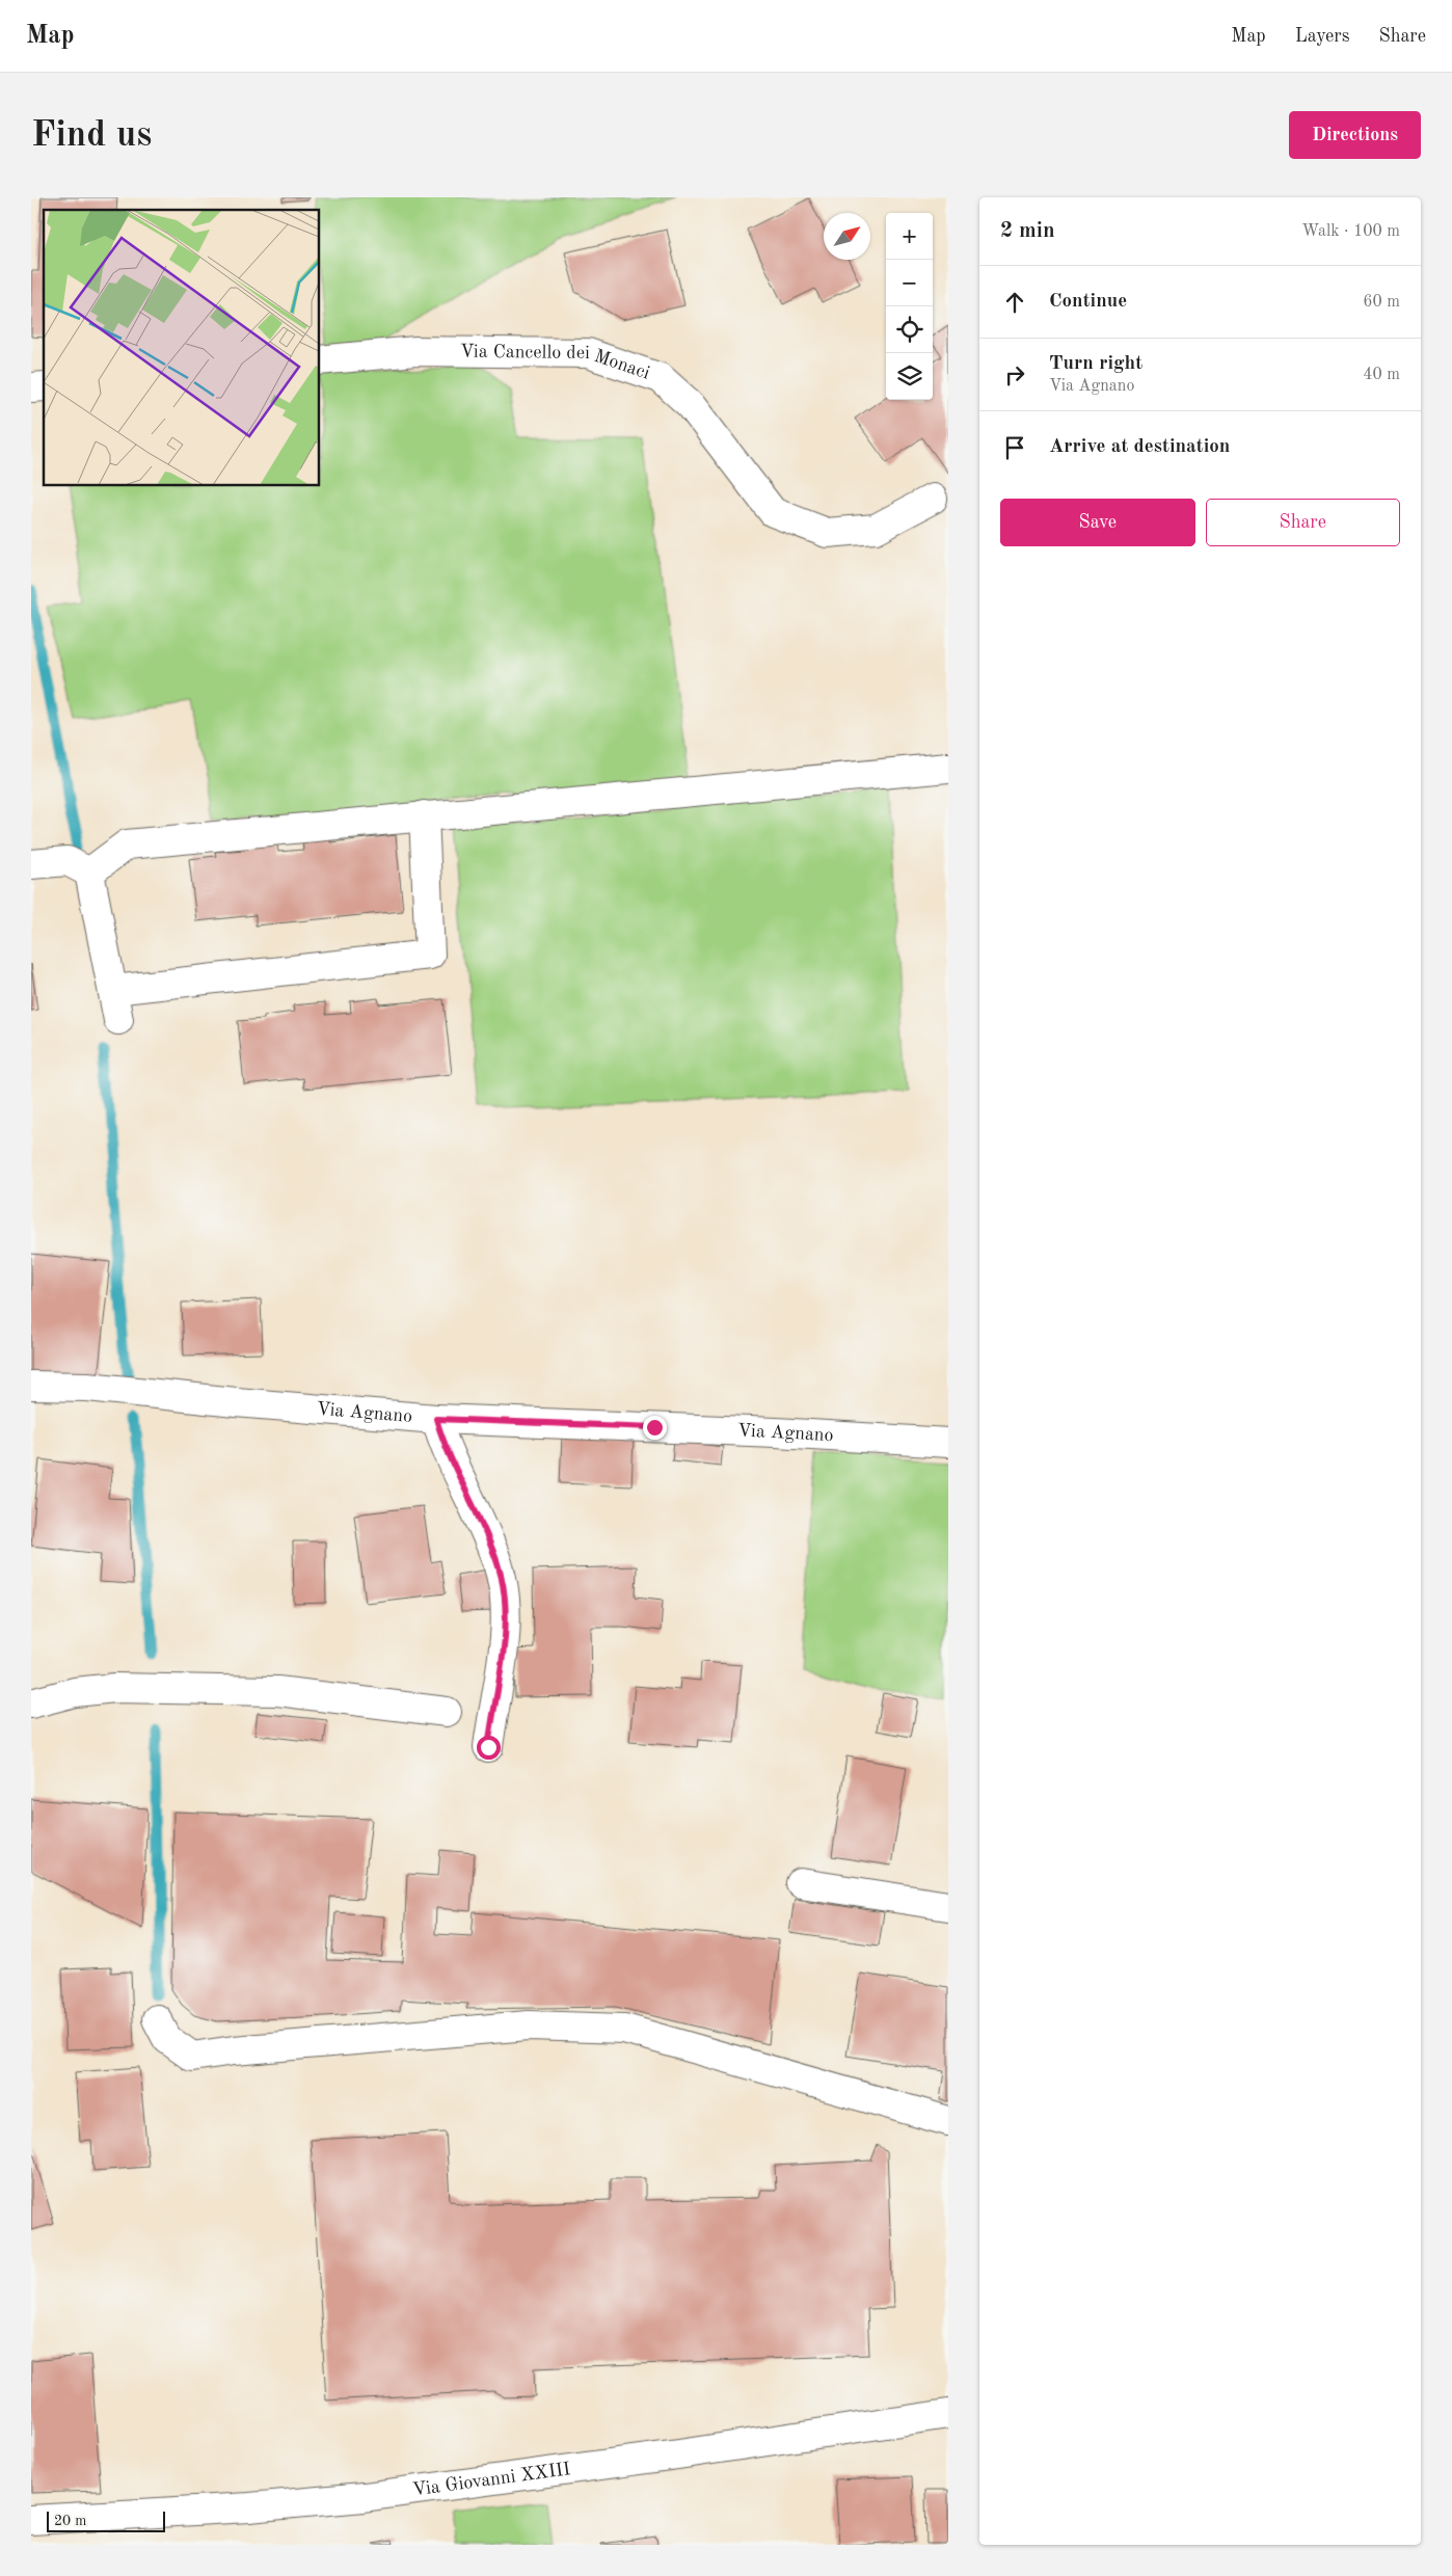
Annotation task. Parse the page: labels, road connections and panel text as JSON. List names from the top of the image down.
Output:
{
  "streets": {
    "street": ["Via Cancello dei Monaci", "Via Agnano", "Via Giovanni XXIII"]
  },
  "scale_bar": "20 m",
  "north": "top right",
  "page": {
    "header": "Map",
    "nav": ["Map", "Layers", "Share"],
    "buttons": [
      "Directions",
      ["Save", "Share"]
    ],
    "title": "Find us",
    "heading": ["2 min", "Walk · 100 m"],
    "map_buttons": ["+", "−"],
    "list": [
      ["Continue", "60 m"],
      ["Turn right", "Via Agnano", "40 m"],
      "Arrive at destination"
    ],
    "scale": "20 m"
  }
}
